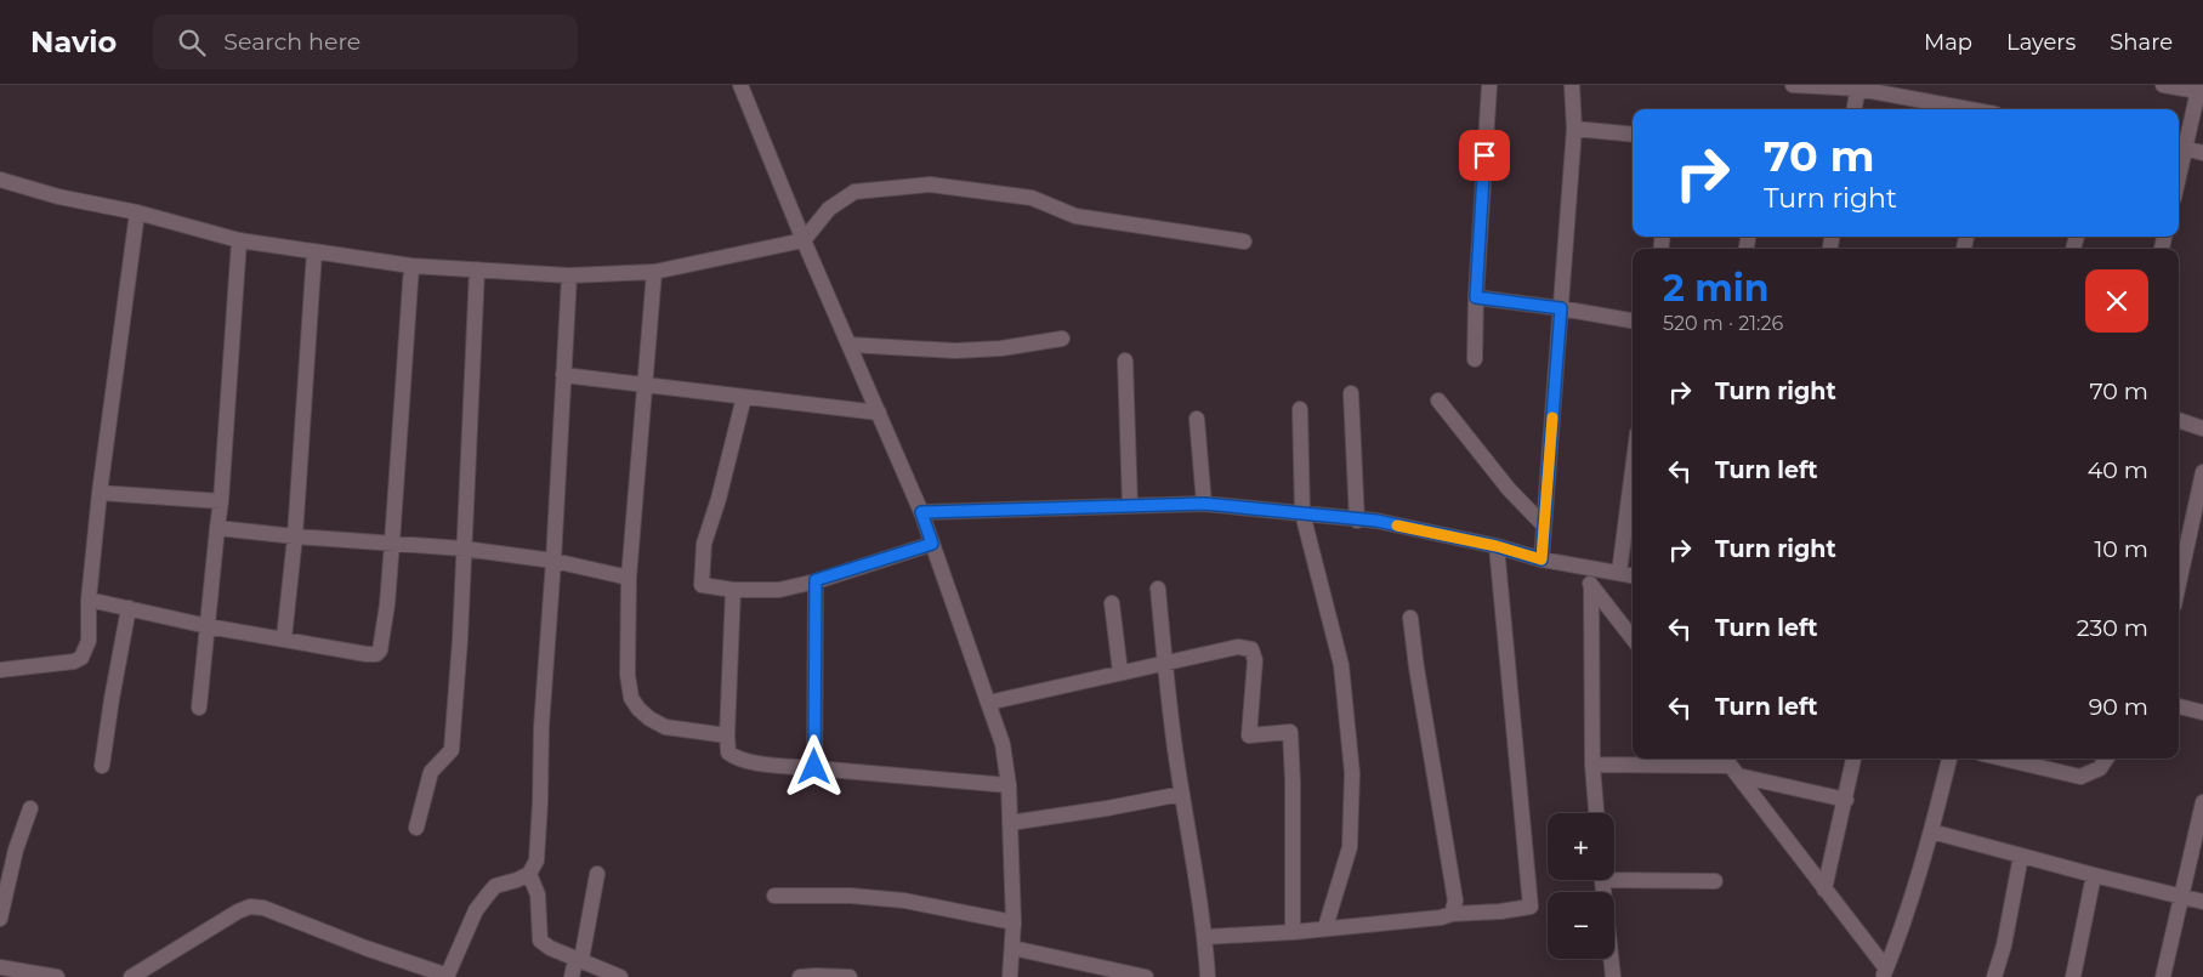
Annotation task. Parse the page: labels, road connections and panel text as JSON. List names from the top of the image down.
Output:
{
  "page": {
    "header": "Navio",
    "search": "Search here",
    "nav": ["Map", "Layers", "Share"],
    "turn": ["70 m", "Turn right"],
    "heading": ["2 min", "520 m · 21:26"],
    "list": [
      {
        "name": "Turn right",
        "value": "70 m"
      },
      {
        "name": "Turn left",
        "value": "40 m"
      },
      {
        "name": "Turn right",
        "value": "10 m"
      },
      {
        "name": "Turn left",
        "value": "230 m"
      },
      {
        "name": "Turn left",
        "value": "90 m"
      }
    ],
    "map_buttons": ["+", "−"]
  }
}
